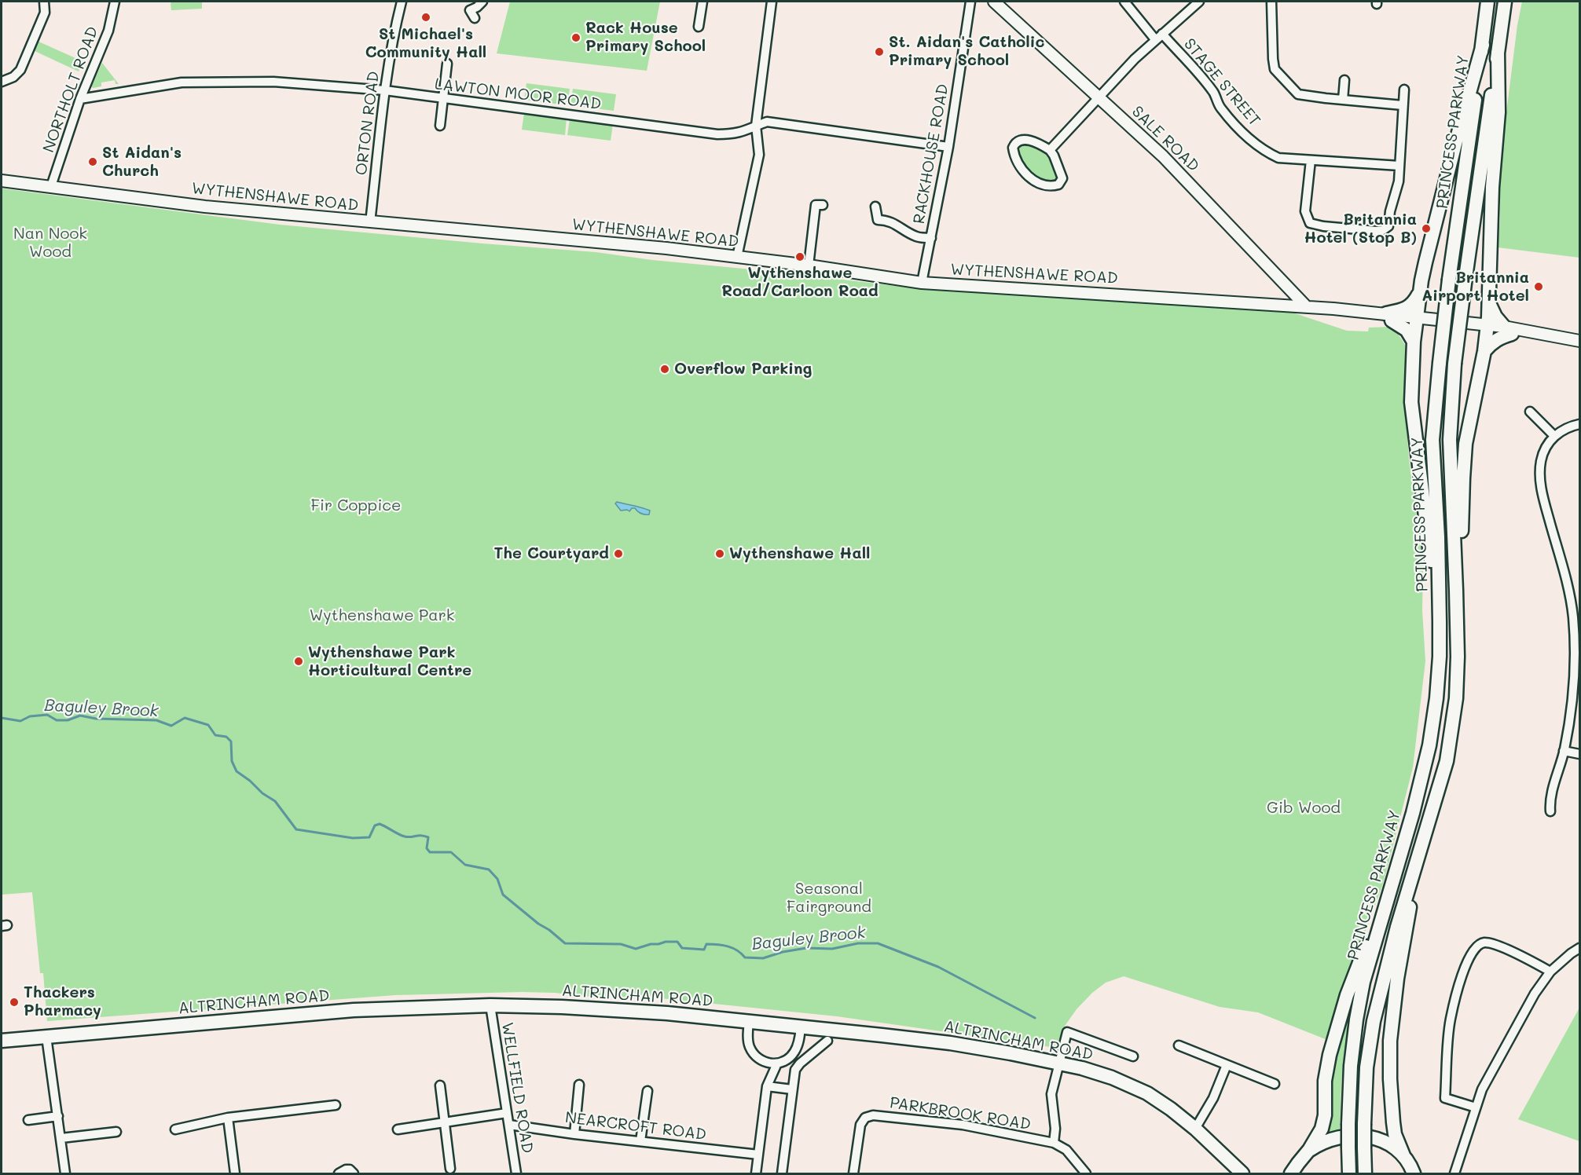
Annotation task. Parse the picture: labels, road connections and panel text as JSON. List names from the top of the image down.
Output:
{
  "streets": {
    "highway": ["PRINCESS PARKWAY", "ALTRINCHAM ROAD"],
    "main road": ["SALE ROAD", "WYTHENSHAWE ROAD"],
    "street": [
      "STAGE STREET",
      "NORTHOLT ROAD",
      "LAWTON MOOR ROAD",
      "ORTON ROAD",
      "RACKHOUSE ROAD",
      "WELLFIELD ROAD",
      "PARKBROOK ROAD",
      "NEARCROFT ROAD"
    ]
  },
  "crossings": [
    ["NORTHOLT ROAD", "LAWTON MOOR ROAD"],
    ["NORTHOLT ROAD", "WYTHENSHAWE ROAD"],
    ["LAWTON MOOR ROAD", "ORTON ROAD"],
    ["LAWTON MOOR ROAD", "RACKHOUSE ROAD"],
    ["ORTON ROAD", "WYTHENSHAWE ROAD"],
    ["SALE ROAD", "WYTHENSHAWE ROAD"],
    ["RACKHOUSE ROAD", "WYTHENSHAWE ROAD"],
    ["ALTRINCHAM ROAD", "WELLFIELD ROAD"],
    ["WELLFIELD ROAD", "NEARCROFT ROAD"]
  ],
  "water": ["Baguley Brook"],
  "parks": [
    "Nan Nook Wood",
    "Fir Coppice",
    "Wythenshawe Park",
    "Gib Wood",
    "Seasonal Fairground"
  ],
  "places": [
    "St Michael's Community Hall",
    "Rack House Primary School",
    "St. Aidan's Catholic Primary School",
    "St Aidan's Church",
    "Britannia Hotel (Stop B)",
    "Wythenshawe Road/Carloon Road",
    "Britannia Airport Hotel",
    "Overflow Parking",
    "The Courtyard",
    "Wythenshawe Hall",
    "Wythenshawe Park Horticultural Centre",
    "Thackers Pharmacy"
  ]
}
